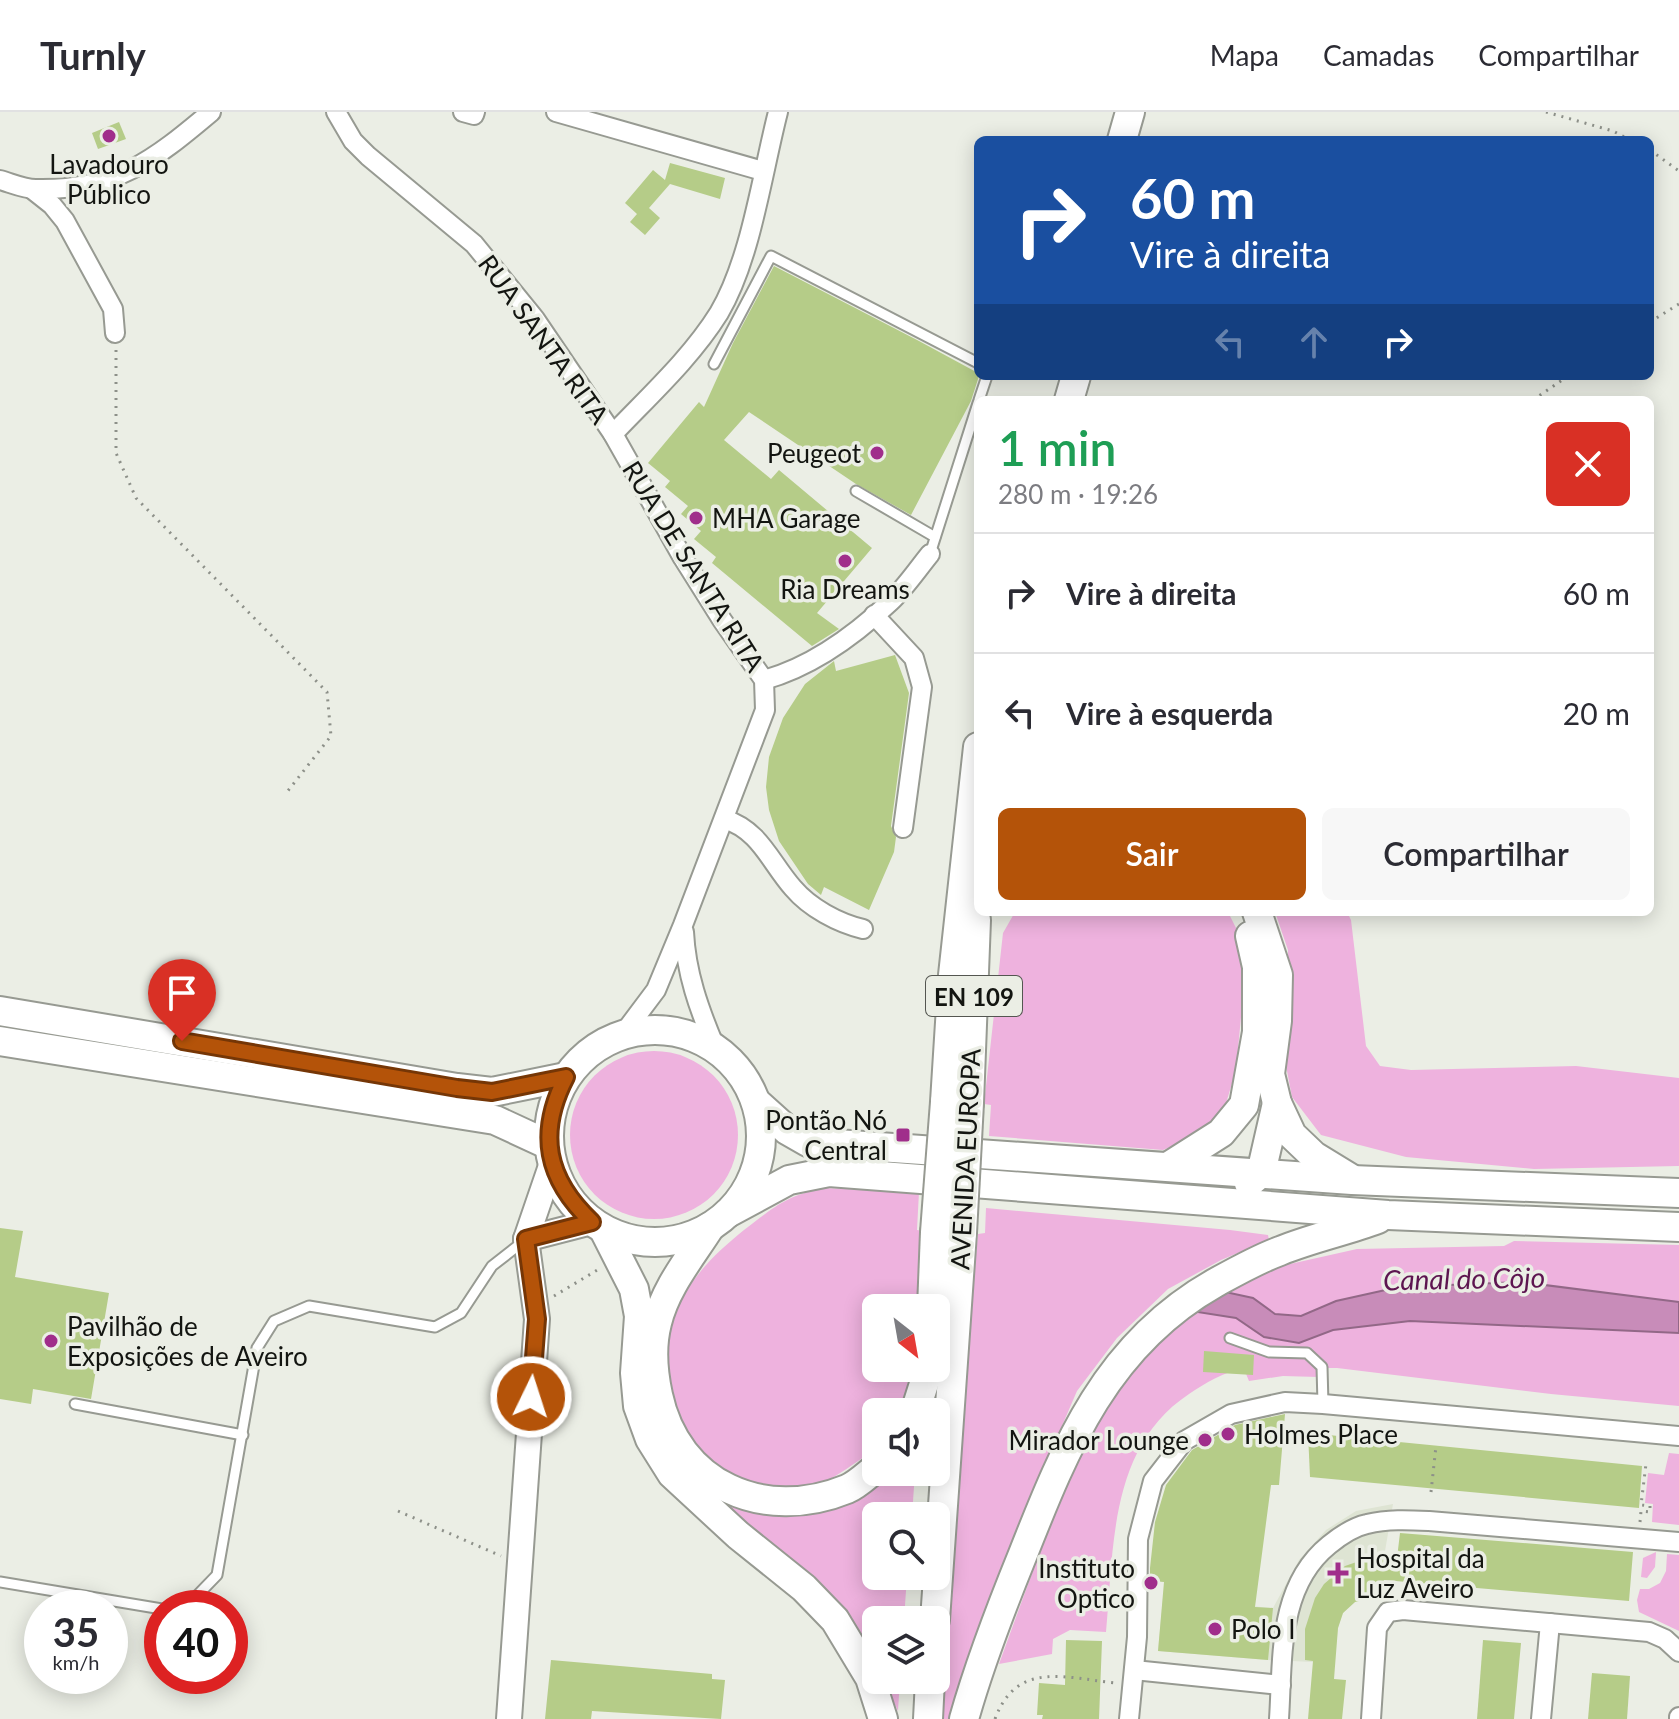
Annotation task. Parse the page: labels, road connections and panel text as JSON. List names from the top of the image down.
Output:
{
  "streets": {
    "main road": ["EN 109", "AVENIDA EUROPA"],
    "street": ["RUA SANTA RITA", "RUA DE SANTA RITA"]
  },
  "crossings": [
    ["RUA SANTA RITA", "RUA DE SANTA RITA"]
  ],
  "water": ["Canal do Côjo"],
  "places": {
    "other": [
      "Lavadouro Público",
      "Peugeot",
      "MHA Garage",
      "Ria Dreams",
      "Pavilhão de Exposições de Aveiro",
      "Holmes Place",
      "Mirador Lounge",
      "Instituto Optico",
      "Polo I"
    ],
    "transit": ["Pontão Nó Central"],
    "health": ["Hospital da Luz Aveiro"]
  },
  "north": "bottom right",
  "page": {
    "header": "Turnly",
    "nav": ["Mapa", "Camadas", "Compartilhar"],
    "turn": ["60 m", "Vire à direita"],
    "heading": ["1 min", "280 m · 19:26"],
    "list": [
      {
        "name": "Vire à direita",
        "value": "60 m"
      },
      {
        "name": "Vire à esquerda",
        "value": "20 m"
      }
    ],
    "buttons": ["Sair", "Compartilhar"],
    "speed": "35 km/h",
    "limit": "40"
  }
}
